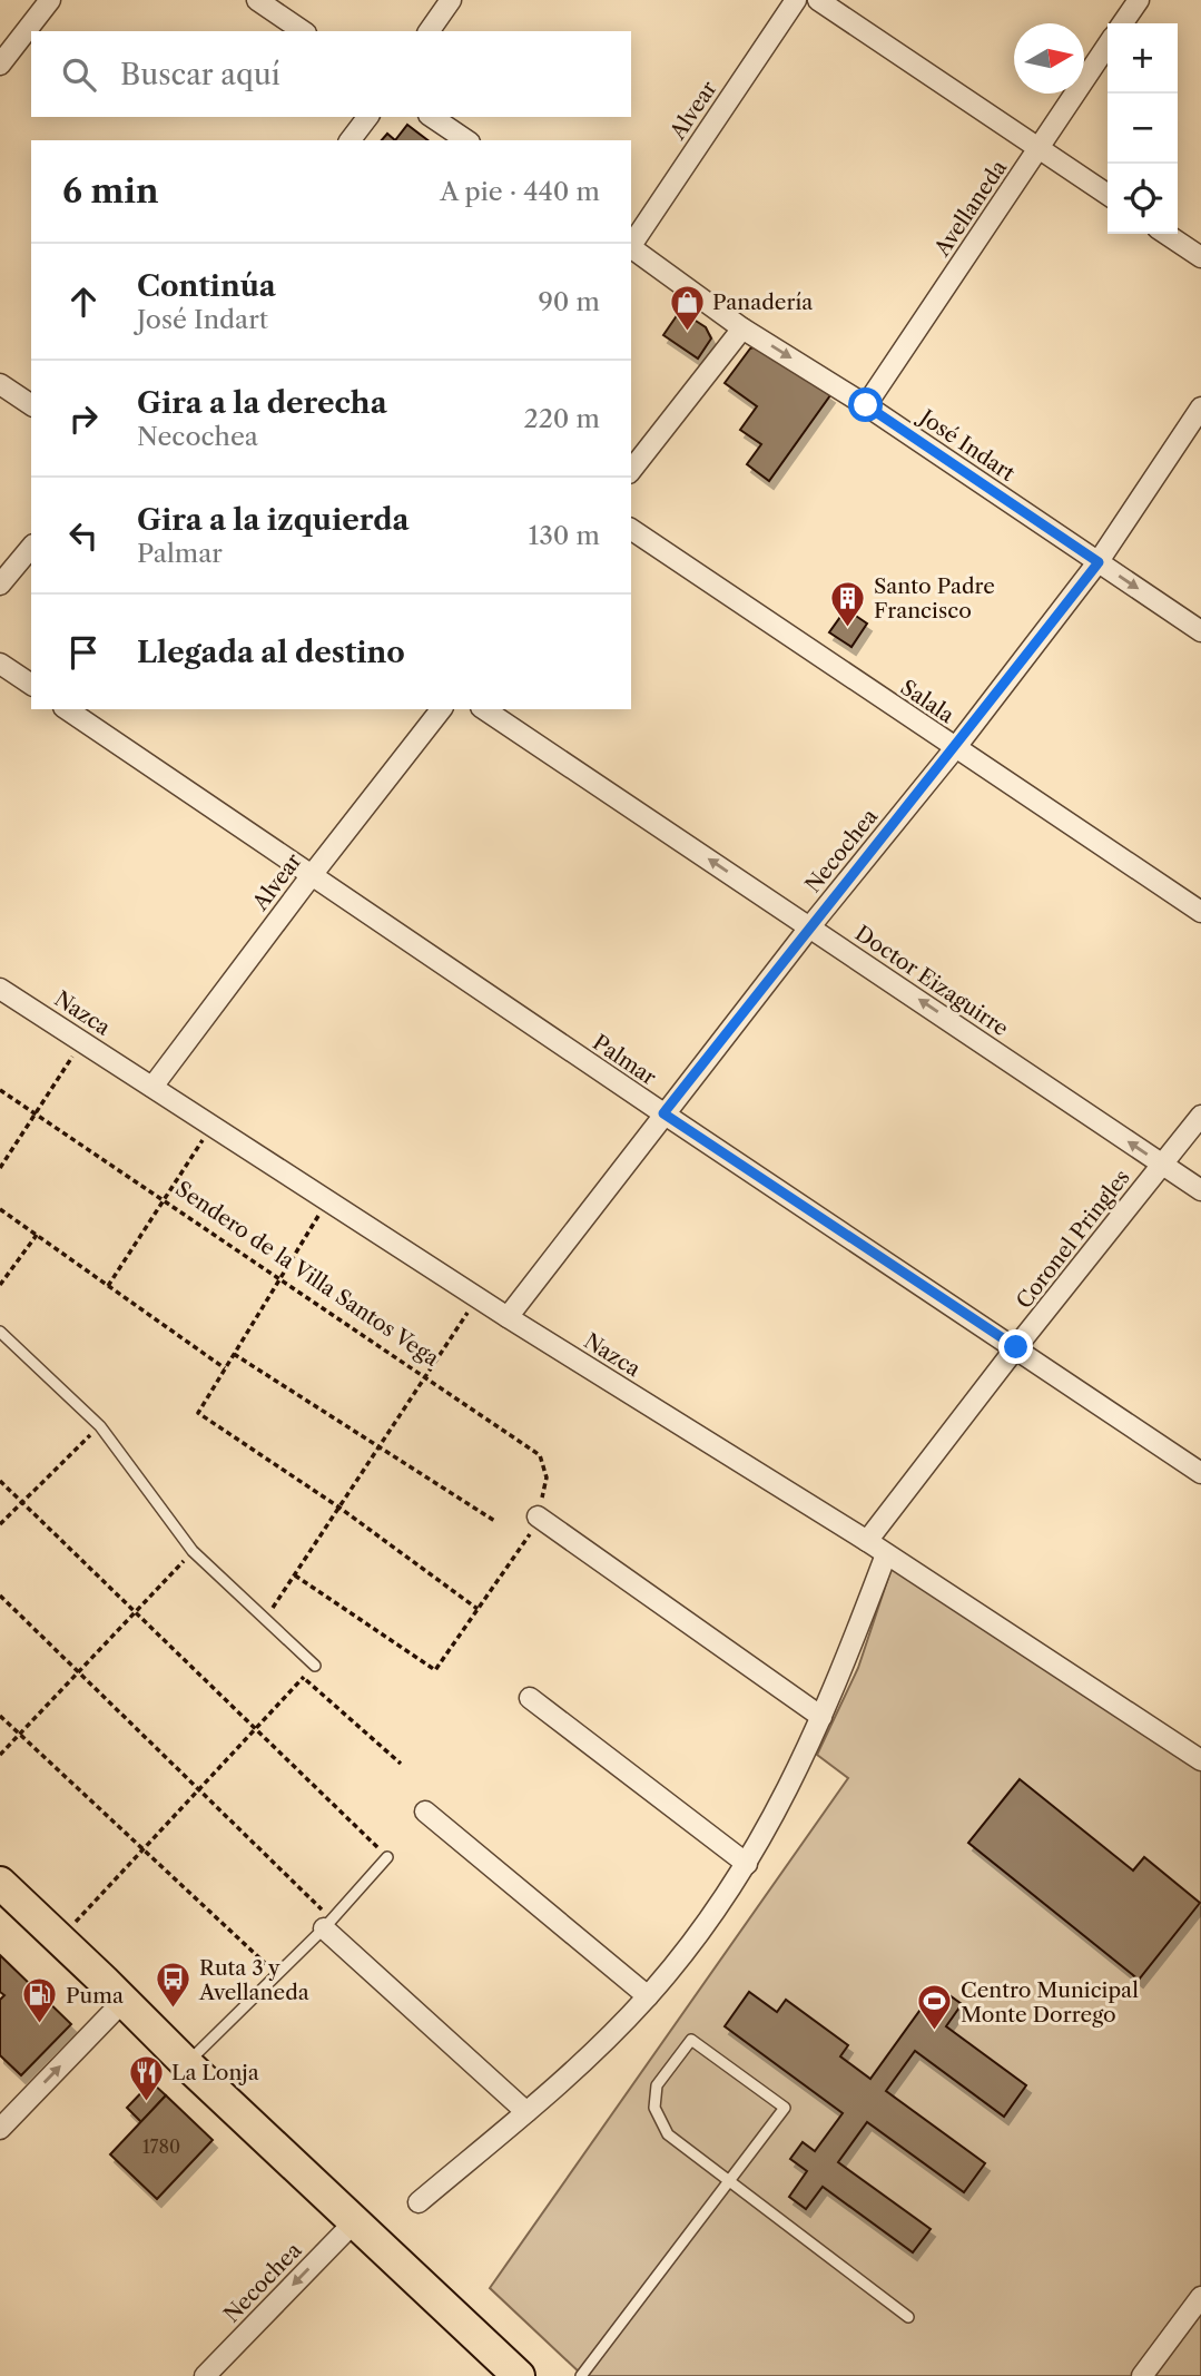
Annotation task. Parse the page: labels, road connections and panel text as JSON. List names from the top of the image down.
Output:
{
  "streets": {
    "street": [
      "Alvear",
      "Avellaneda",
      "José Indart",
      "Salala",
      "Necochea",
      "Doctor Eizaguirre",
      "Nazca",
      "Palmar",
      "Coronel Pringles"
    ],
    "path": ["Sendero de la Villa Santos Vega"]
  },
  "crossings": [
    ["Alvear", "Nazca"],
    ["Alvear", "Palmar"],
    ["Avellaneda", "José Indart"],
    ["José Indart", "Necochea"],
    ["Salala", "Necochea"],
    ["Necochea", "Doctor Eizaguirre"],
    ["Necochea", "Nazca"],
    ["Necochea", "Palmar"],
    ["Doctor Eizaguirre", "Coronel Pringles"],
    ["Nazca", "Coronel Pringles"],
    ["Palmar", "Coronel Pringles"]
  ],
  "one_way": ["José Indart", "Doctor Eizaguirre"],
  "places": {
    "shop": ["Panadería"],
    "building": ["Santo Padre Francisco"],
    "bus stop": ["Ruta 3 y Avellaneda"],
    "fuel station": ["Puma"],
    "sports": ["Centro Municipal Monte Dorrego"],
    "restaurant": ["La Lonja"]
  },
  "house_numbers": ["1780"],
  "north": "right",
  "page": {
    "map_buttons": ["+", "−"],
    "search": "Buscar aquí",
    "heading": ["6 min", "A pie · 440 m"],
    "list": [
      ["Continúa", "José Indart", "90 m"],
      ["Gira a la derecha", "Necochea", "220 m"],
      ["Gira a la izquierda", "Palmar", "130 m"],
      "Llegada al destino"
    ]
  }
}
